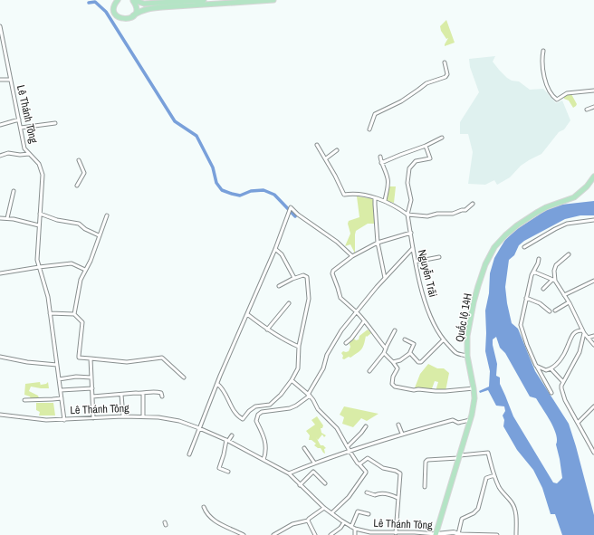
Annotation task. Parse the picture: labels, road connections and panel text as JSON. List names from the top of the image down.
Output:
{
  "streets": {
    "main road": ["Quốc lộ 14H"],
    "street": ["Lê Thánh Tông", "Nguyễn Trãi"]
  },
  "crossings": [
    ["Lê Thánh Tông", "Quốc lộ 14H"],
    ["Nguyễn Trãi", "Quốc lộ 14H"]
  ]
}
